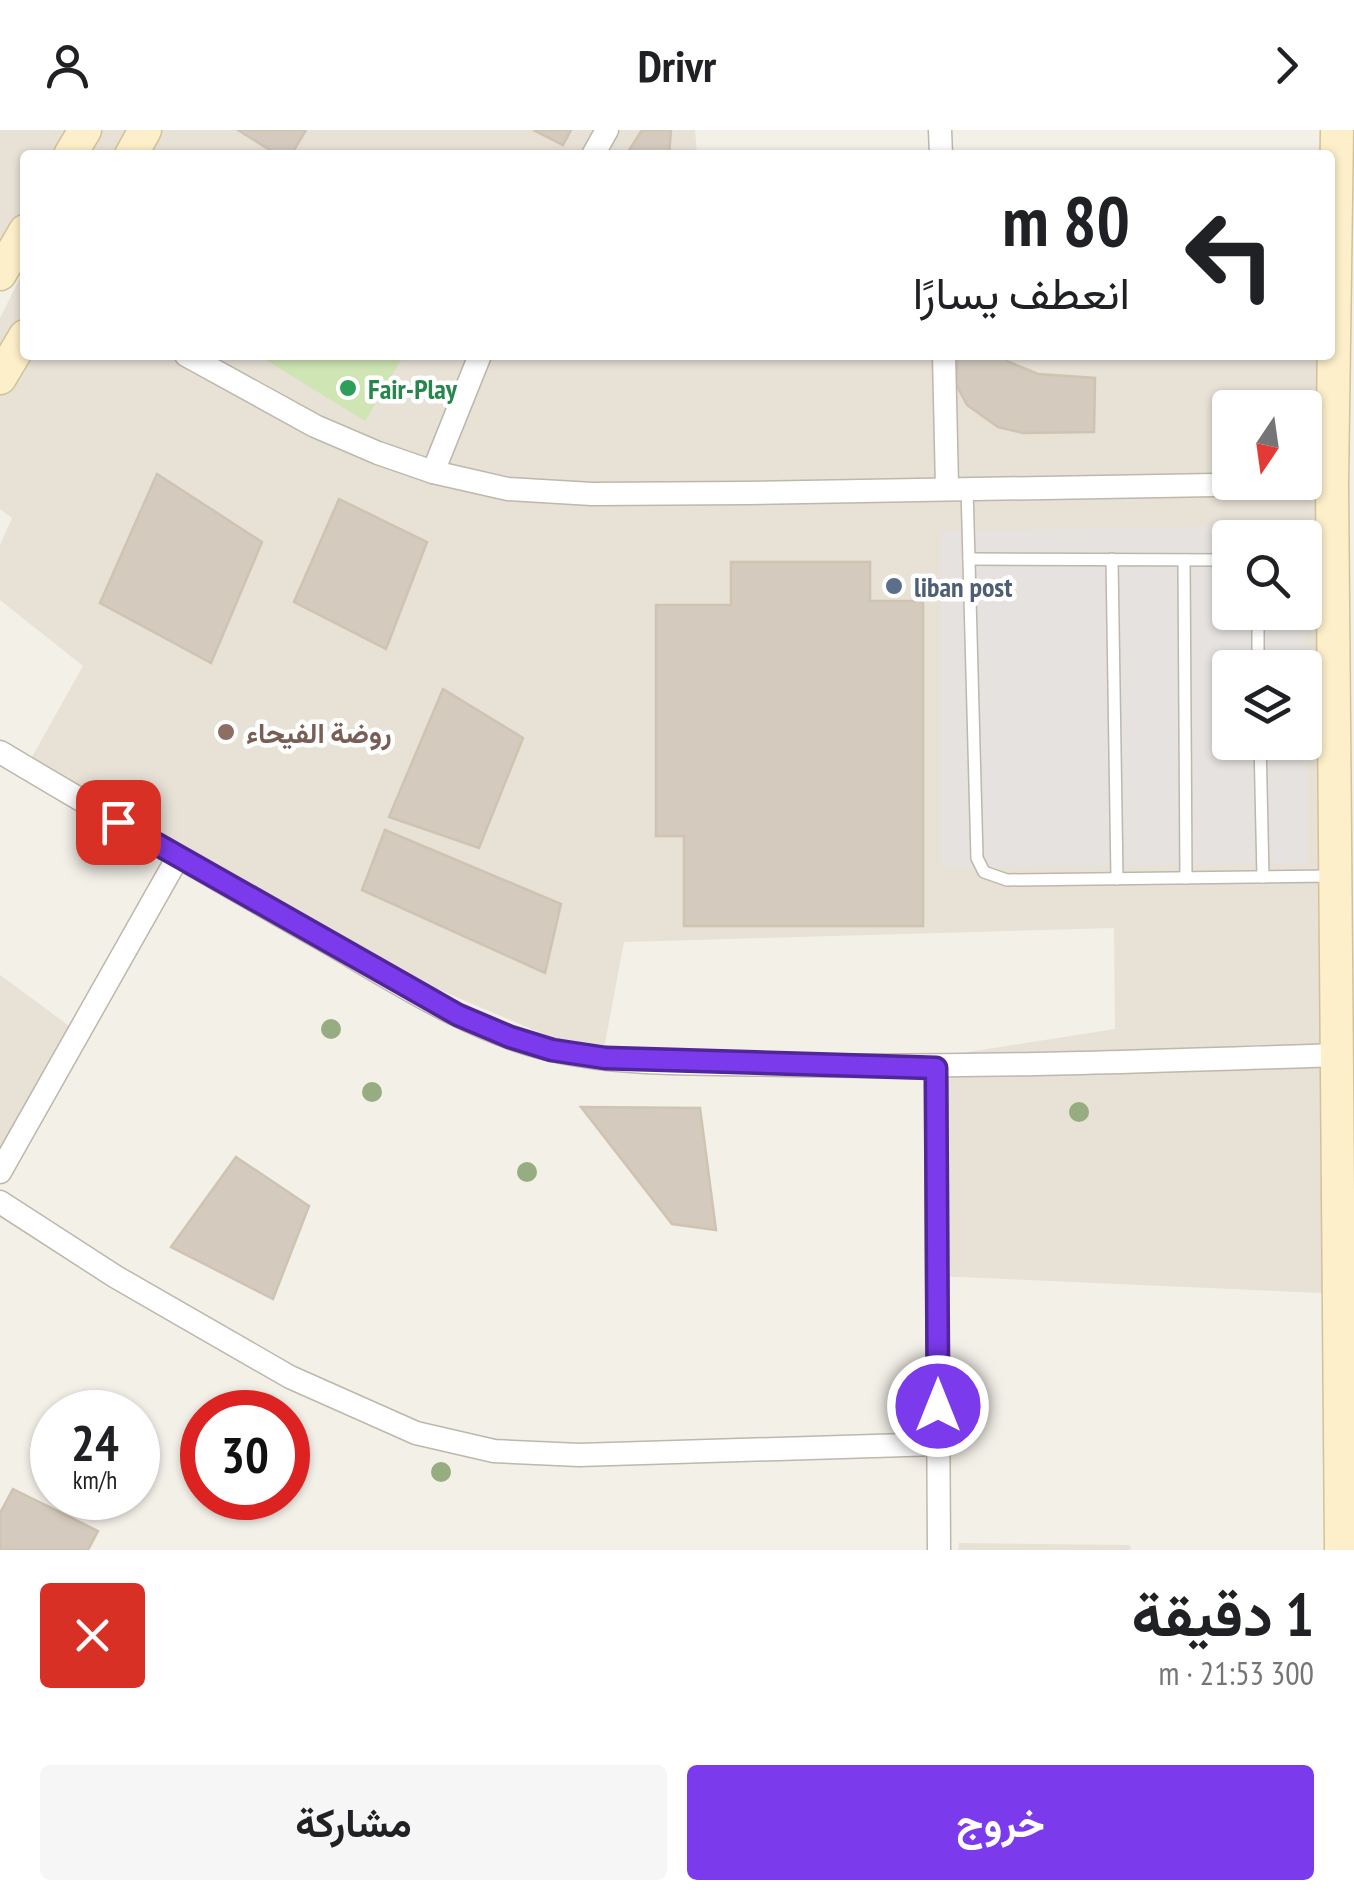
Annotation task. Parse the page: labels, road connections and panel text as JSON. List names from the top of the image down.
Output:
{
  "places": ["Fair-Play", "liban post", "روضة الفيحاء"],
  "north": "bottom",
  "page": {
    "header": "Drivr",
    "turn": ["80 m", "انعطف يسارًا"],
    "speed": "24 km/h",
    "limit": "30",
    "heading": ["1 دقيقة", "300 m · 21:53"],
    "buttons": ["خروج", "مشاركة"]
  }
}
